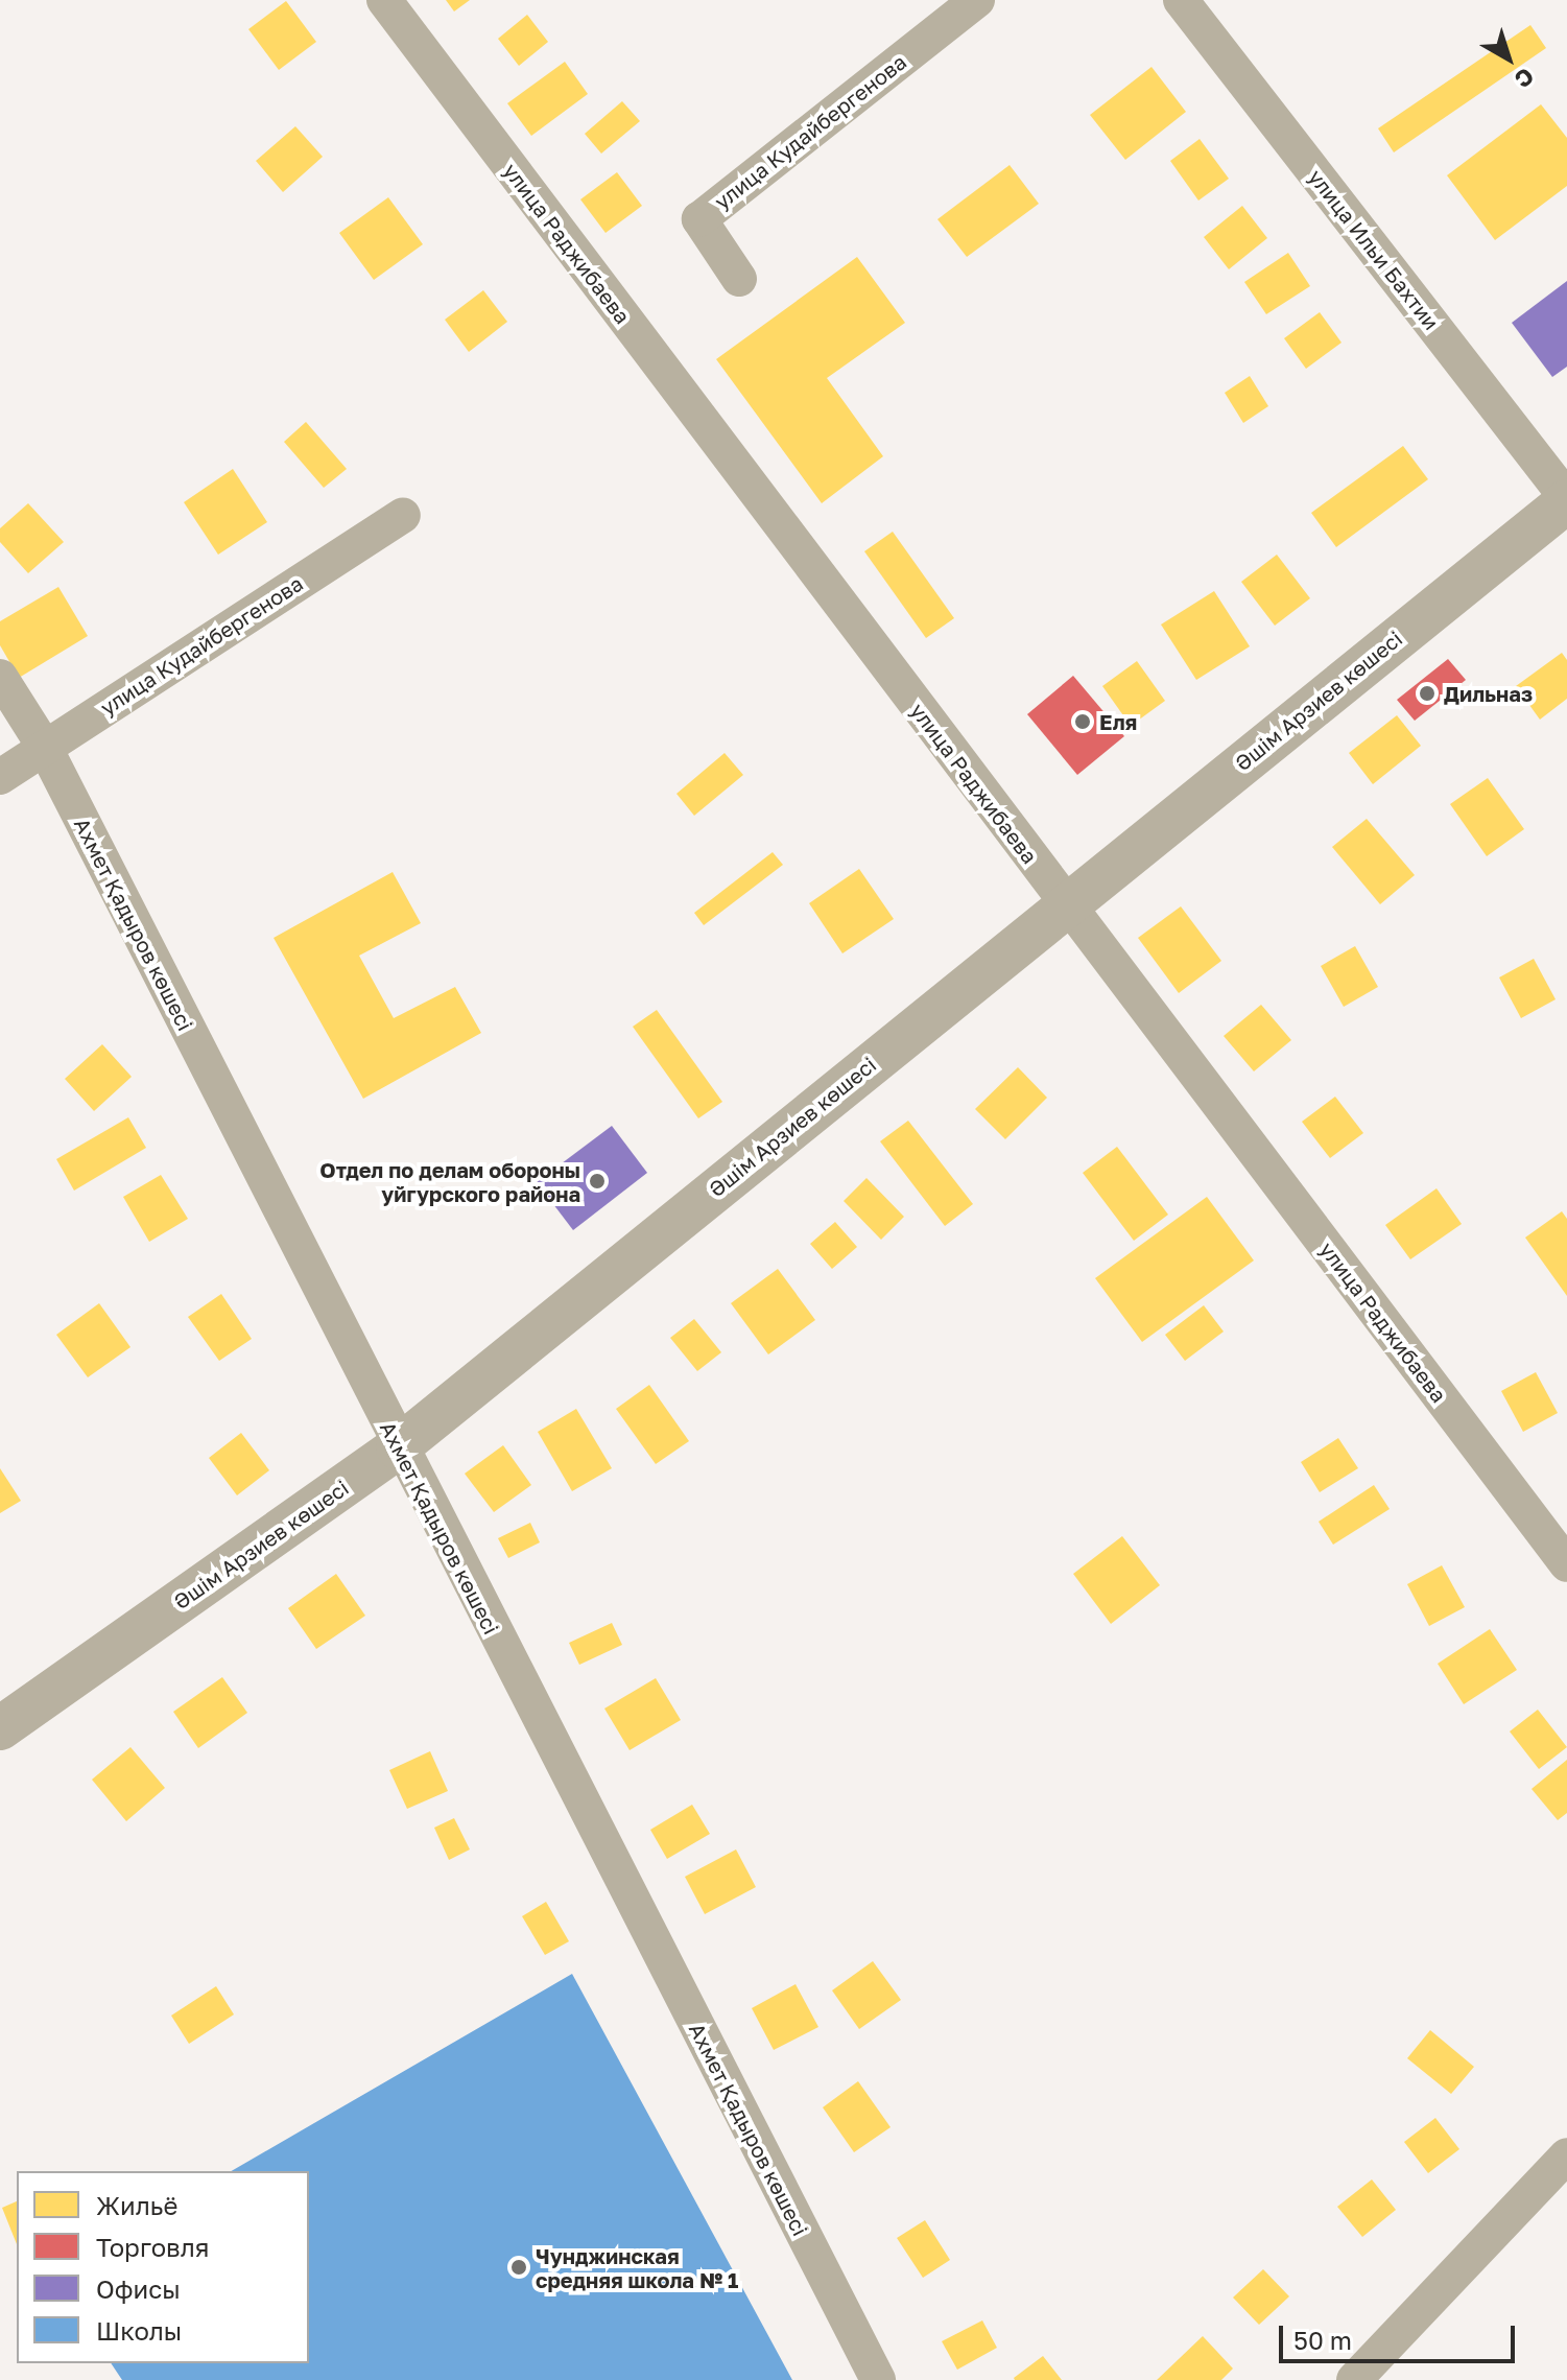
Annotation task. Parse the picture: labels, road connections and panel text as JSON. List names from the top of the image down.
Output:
{
  "streets": {
    "street": [
      "улица Кудайбергенова",
      "улица Раджибаева",
      "улица Ильи Бахтии",
      "Әшім Арзиев көшесі",
      "Ахмет Қадыров көшесі"
    ]
  },
  "crossings": [
    ["улица Кудайбергенова", "Ахмет Қадыров көшесі"],
    ["улица Раджибаева", "Әшім Арзиев көшесі"],
    ["улица Ильи Бахтии", "Әшім Арзиев көшесі"],
    ["Әшім Арзиев көшесі", "Ахмет Қадыров көшесі"]
  ],
  "places": [
    "Дильназ",
    "Еля",
    "Отдел по делам обороны уйгурского района",
    "Чунджинская средняя школа № 1"
  ],
  "legend": [
    "Жильё",
    "Торговля",
    "Офисы",
    "Школы"
  ],
  "scale_bar": "50 m",
  "north": "bottom right"
}
